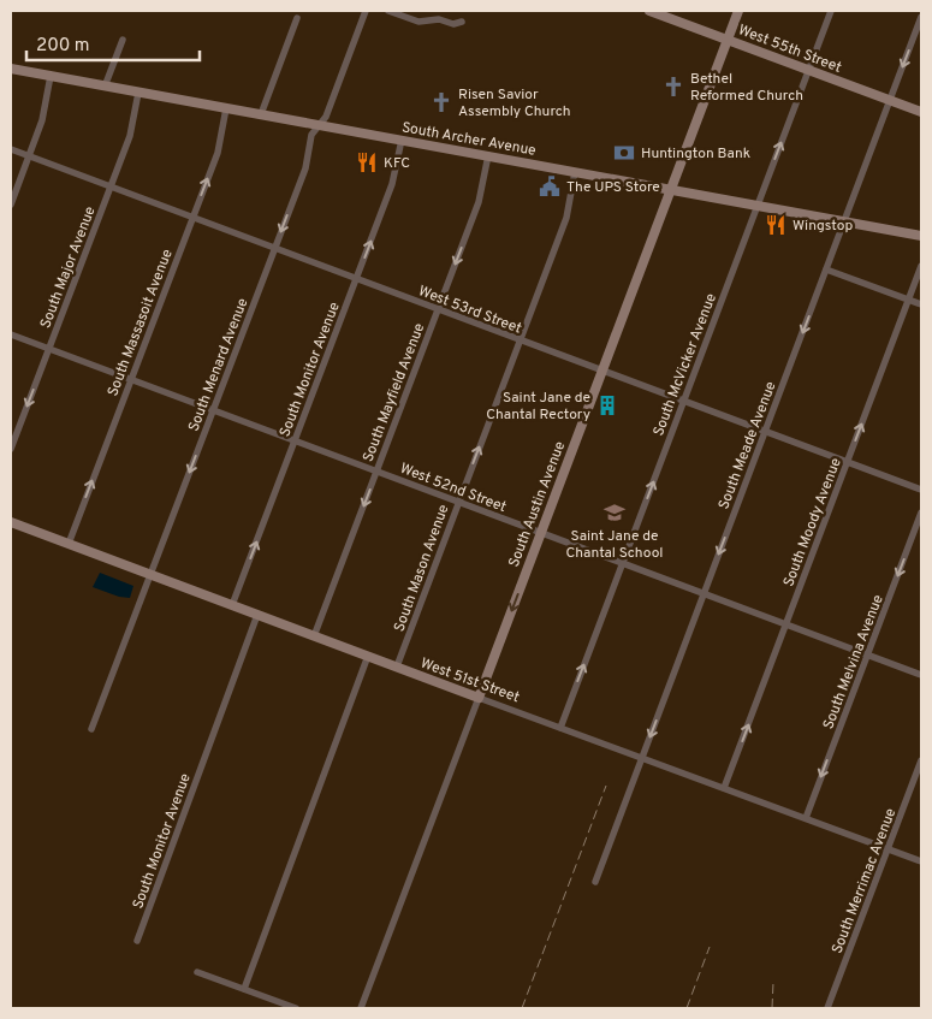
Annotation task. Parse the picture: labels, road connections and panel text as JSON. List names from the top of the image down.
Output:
{
  "streets": {
    "street": [
      "West 55th Street",
      "South Archer Avenue",
      "South Major Avenue",
      "West 53rd Street",
      "South Massasoit Avenue",
      "South Menard Avenue",
      "South McVicker Avenue",
      "South Monitor Avenue",
      "South Mayfield Avenue",
      "South Meade Avenue",
      "West 52nd Street",
      "South Austin Avenue",
      "South Moody Avenue",
      "South Mason Avenue",
      "South Melvina Avenue",
      "West 51st Street",
      "South Merrimac Avenue"
    ]
  },
  "crossings": [
    ["West 55th Street", "South McVicker Avenue"],
    ["West 55th Street", "South Meade Avenue"],
    ["West 55th Street", "South Austin Avenue"],
    ["South Archer Avenue", "South Major Avenue"],
    ["South Archer Avenue", "South Massasoit Avenue"],
    ["South Archer Avenue", "South Menard Avenue"],
    ["South Archer Avenue", "South McVicker Avenue"],
    ["South Archer Avenue", "South Monitor Avenue"],
    ["South Archer Avenue", "South Mayfield Avenue"],
    ["South Archer Avenue", "South Meade Avenue"],
    ["South Archer Avenue", "South Austin Avenue"],
    ["South Archer Avenue", "South Mason Avenue"],
    ["South Major Avenue", "West 53rd Street"],
    ["South Major Avenue", "West 52nd Street"],
    ["West 53rd Street", "South Massasoit Avenue"],
    ["West 53rd Street", "South Menard Avenue"],
    ["West 53rd Street", "South McVicker Avenue"],
    ["West 53rd Street", "South Monitor Avenue"],
    ["West 53rd Street", "South Mayfield Avenue"],
    ["West 53rd Street", "South Meade Avenue"],
    ["West 53rd Street", "South Austin Avenue"],
    ["West 53rd Street", "South Moody Avenue"],
    ["West 53rd Street", "South Mason Avenue"],
    ["South Massasoit Avenue", "West 52nd Street"],
    ["South Massasoit Avenue", "West 51st Street"],
    ["South Menard Avenue", "West 52nd Street"],
    ["South Menard Avenue", "West 51st Street"],
    ["South McVicker Avenue", "West 52nd Street"],
    ["South McVicker Avenue", "West 51st Street"],
    ["South Monitor Avenue", "West 52nd Street"],
    ["South Monitor Avenue", "West 51st Street"],
    ["South Mayfield Avenue", "West 52nd Street"],
    ["South Mayfield Avenue", "West 51st Street"],
    ["South Meade Avenue", "West 52nd Street"],
    ["South Meade Avenue", "West 51st Street"],
    ["West 52nd Street", "South Austin Avenue"],
    ["West 52nd Street", "South Moody Avenue"],
    ["West 52nd Street", "South Mason Avenue"],
    ["West 52nd Street", "South Melvina Avenue"],
    ["South Austin Avenue", "West 51st Street"],
    ["South Moody Avenue", "West 51st Street"],
    ["South Mason Avenue", "West 51st Street"],
    ["South Melvina Avenue", "West 51st Street"],
    ["West 51st Street", "South Merrimac Avenue"]
  ],
  "one_way": [
    "South Massasoit Avenue",
    "South Menard Avenue",
    "South McVicker Avenue",
    "South Monitor Avenue",
    "South Mayfield Avenue",
    "South Meade Avenue",
    "South Moody Avenue",
    "South Melvina Avenue"
  ],
  "places": {
    "church": ["Bethel Reformed Church", "Risen Savior Assembly Church"],
    "bank": ["Huntington Bank"],
    "restaurant": ["KFC", "Wingstop"],
    "public building": ["The UPS Store"],
    "building": ["Saint Jane de Chantal Rectory"],
    "school or university": ["Saint Jane de Chantal School"]
  },
  "scale_bar": "200 m"
}
